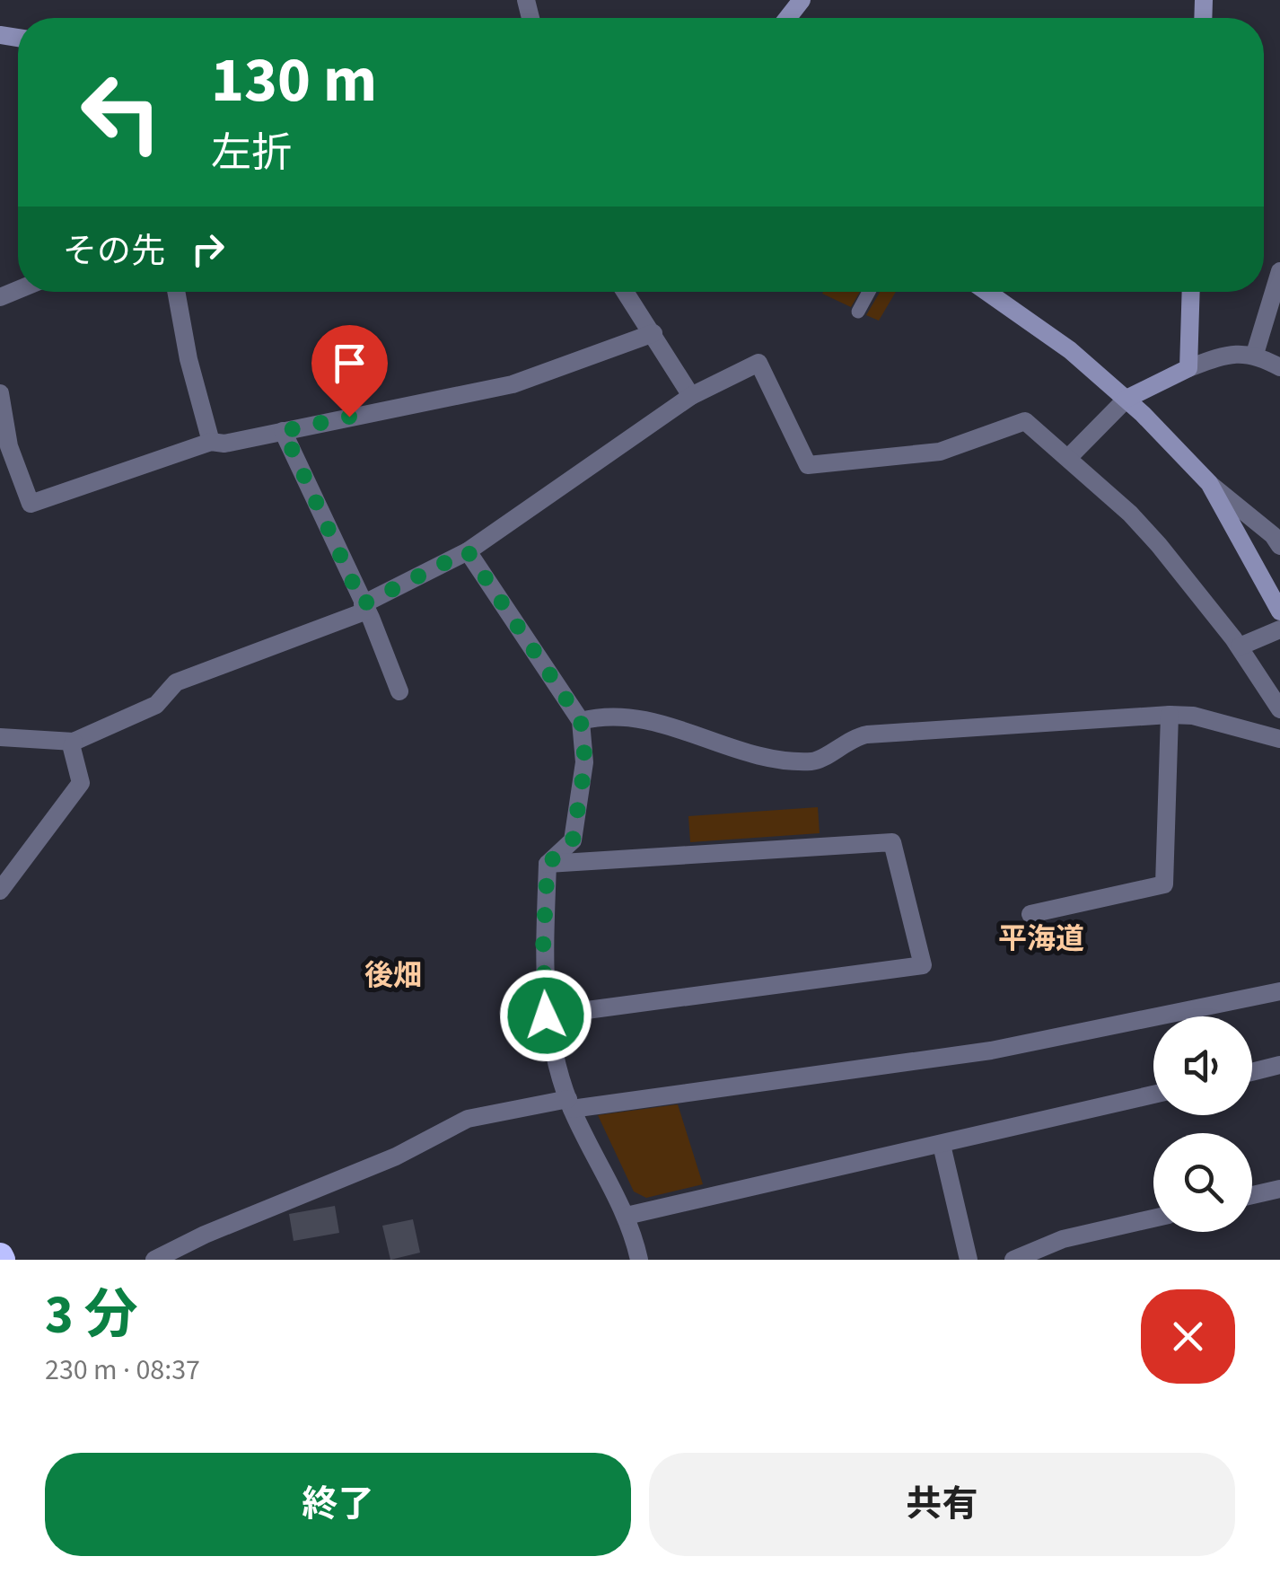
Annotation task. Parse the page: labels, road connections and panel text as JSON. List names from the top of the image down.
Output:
{
  "districts": ["平海道", "後畑"],
  "page": {
    "turn": ["130 m", "左折"],
    "then": "その先",
    "heading": ["3 分", "230 m · 08:37"],
    "buttons": ["終了", "共有"]
  }
}
